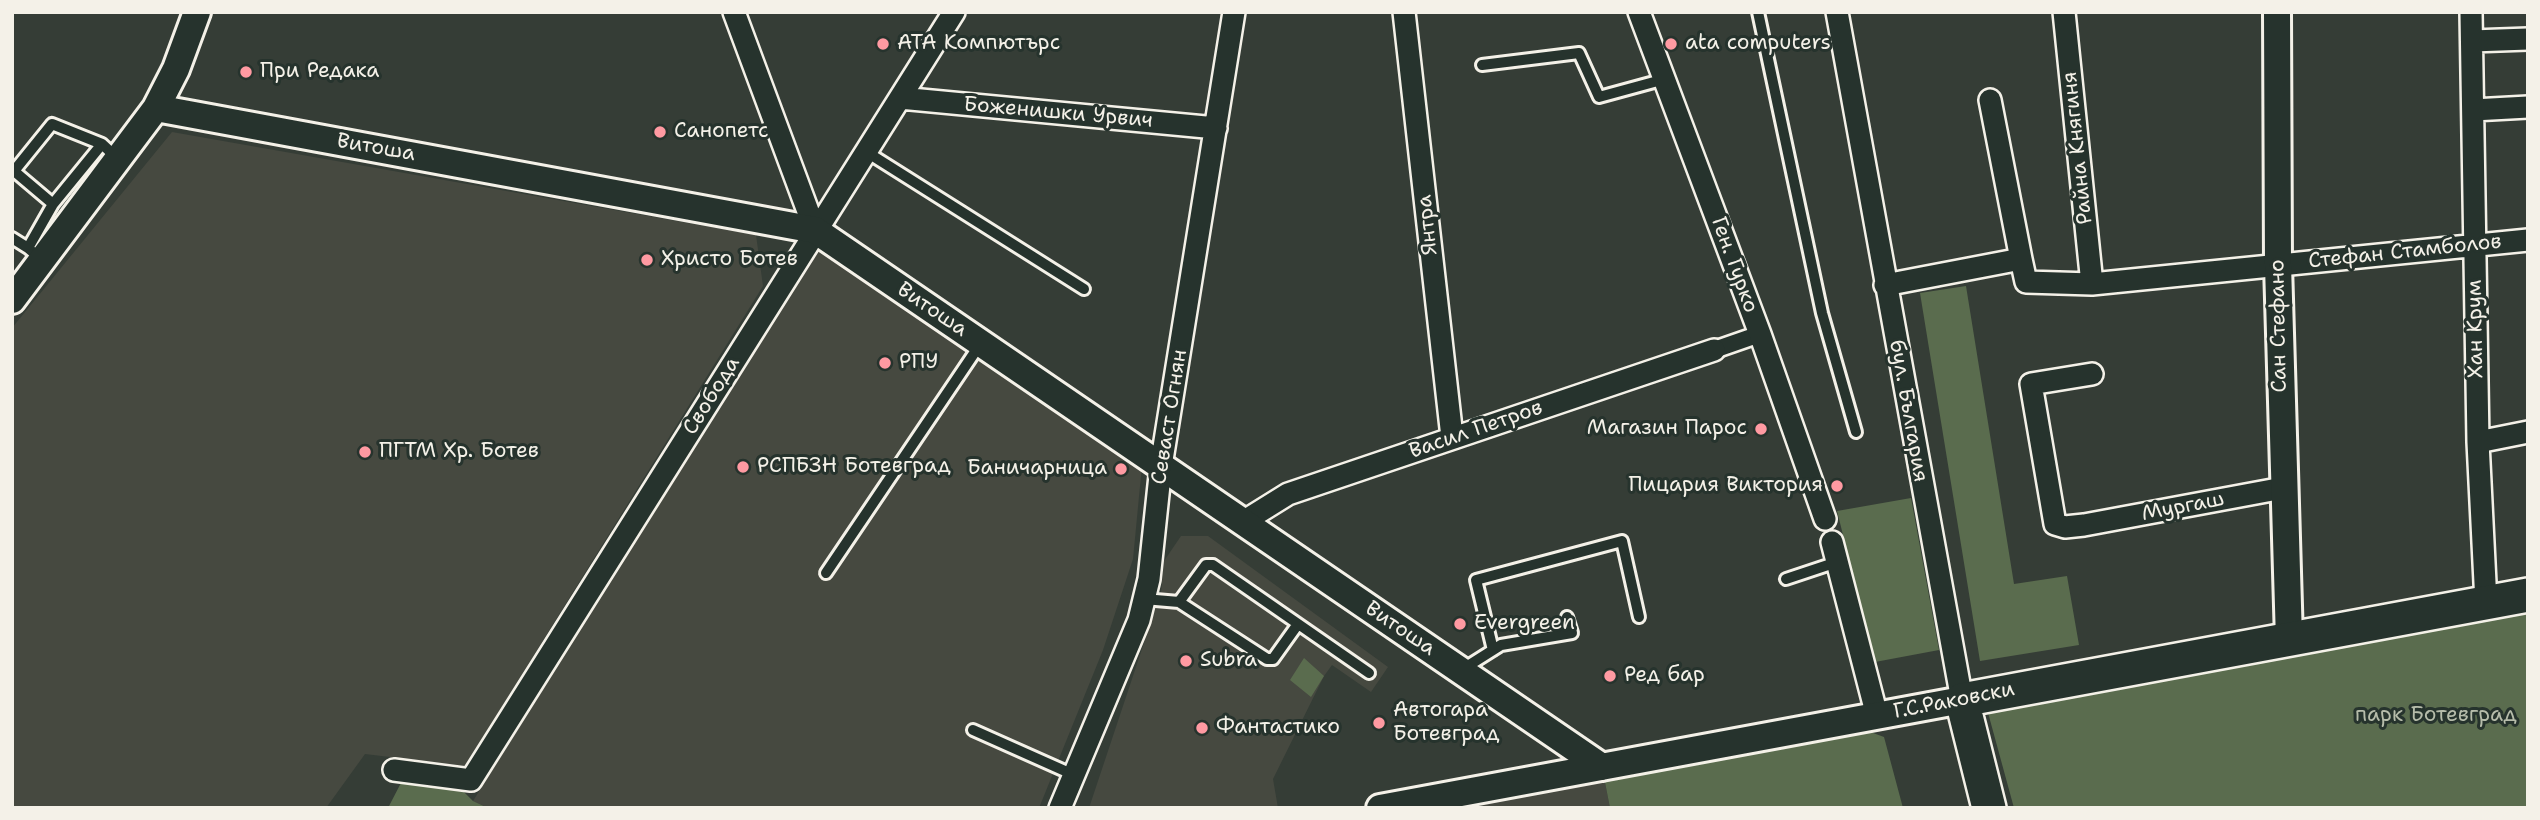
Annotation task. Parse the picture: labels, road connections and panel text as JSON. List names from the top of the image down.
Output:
{
  "streets": {
    "main road": ["бул. България", "Г.С.Раковски"],
    "street": [
      "Боженишки Урвич",
      "Витоша",
      "Райна Княгиня",
      "Янтра",
      "Стефан Стамболов",
      "Ген. Гурко",
      "Сан Стефано",
      "Хан Крум",
      "Свобода",
      "Севаст Огнян",
      "Васил Петров",
      "Мургаш"
    ]
  },
  "crossings": [
    ["Боженишки Урвич", "Свобода"],
    ["Боженишки Урвич", "Севаст Огнян"],
    ["Витоша", "Свобода"],
    ["Витоша", "Севаст Огнян"],
    ["Витоша", "Васил Петров"],
    ["Витоша", "Г.С.Раковски"],
    ["Райна Княгиня", "Стефан Стамболов"],
    ["Янтра", "Васил Петров"],
    ["Стефан Стамболов", "Сан Стефано"],
    ["Стефан Стамболов", "Хан Крум"],
    ["Сан Стефано", "Мургаш"],
    ["Сан Стефано", "Г.С.Раковски"],
    ["Хан Крум", "Г.С.Раковски"],
    ["бул. България", "Г.С.Раковски"]
  ],
  "parks": ["парк Ботевград"],
  "places": [
    "АТА Компютърс",
    "ata computers",
    "При Редака",
    "Санопетс",
    "Христо Ботев",
    "РПУ",
    "Магазин Парос",
    "ПГТМ Хр. Ботев",
    "РСПБЗН Ботевград",
    "Баничарница",
    "Пицария Виктория",
    "Evergreen",
    "Subra",
    "Ред бар",
    "Автогара Ботевград",
    "Фантастико"
  ]
}
